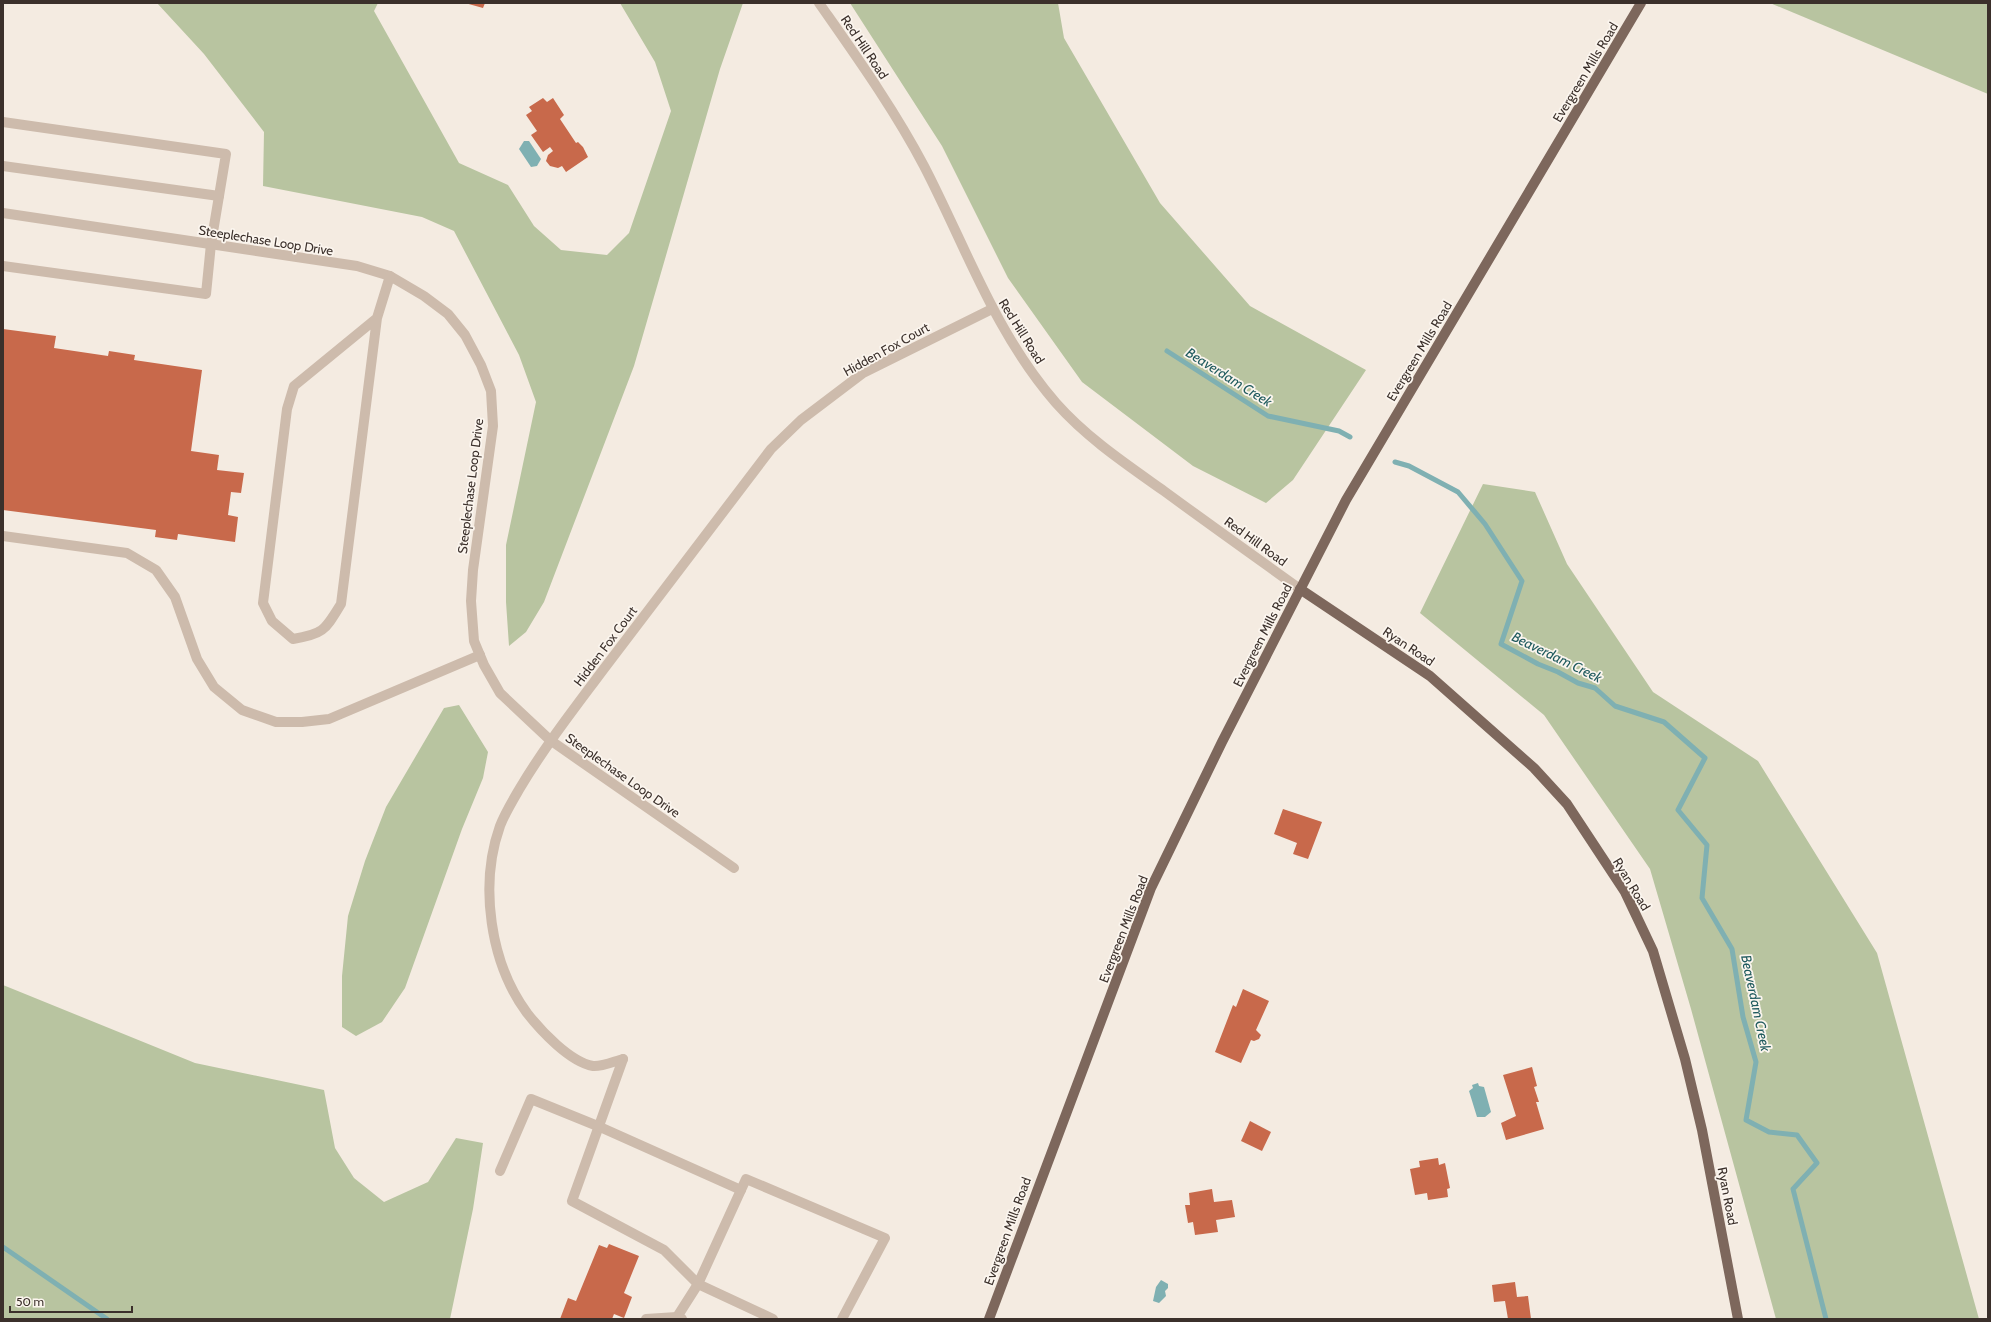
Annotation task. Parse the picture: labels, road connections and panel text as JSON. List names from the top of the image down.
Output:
{
  "streets": {
    "main road": ["Evergreen Mills Road", "Ryan Road"],
    "street": ["Red Hill Road", "Steeplechase Loop Drive", "Hidden Fox Court"]
  },
  "crossings": [
    ["Red Hill Road", "Evergreen Mills Road"],
    ["Red Hill Road", "Hidden Fox Court"],
    ["Red Hill Road", "Ryan Road"],
    ["Evergreen Mills Road", "Ryan Road"],
    ["Steeplechase Loop Drive", "Hidden Fox Court"]
  ],
  "water": ["Beaverdam Creek"],
  "scale_bar": "50 m"
}
